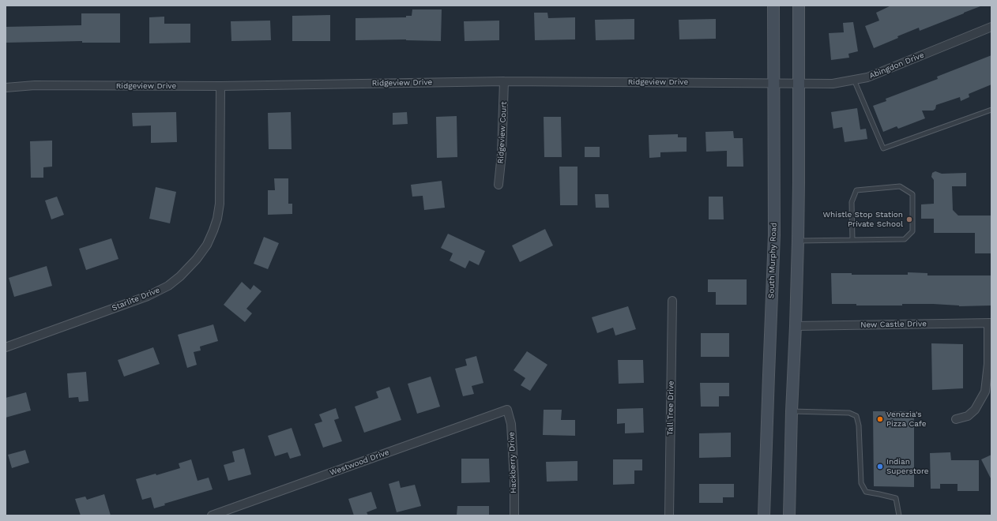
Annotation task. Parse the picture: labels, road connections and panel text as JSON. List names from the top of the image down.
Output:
{
  "streets": {
    "main road": ["South Murphy Road"],
    "street": [
      "Abingdon Drive",
      "Ridgeview Drive",
      "Ridgeview Court",
      "Starlite Drive",
      "New Castle Drive",
      "Tall Tree Drive",
      "Westwood Drive",
      "Hackberry Drive"
    ]
  },
  "crossings": [
    ["Abingdon Drive", "Ridgeview Drive"],
    ["Ridgeview Drive", "Ridgeview Court"],
    ["Ridgeview Drive", "South Murphy Road"],
    ["Ridgeview Drive", "Starlite Drive"],
    ["Westwood Drive", "Hackberry Drive"]
  ],
  "places": ["Whistle Stop Station Private School", "Venezia's Pizza Cafe", "Indian Superstore"]
}
